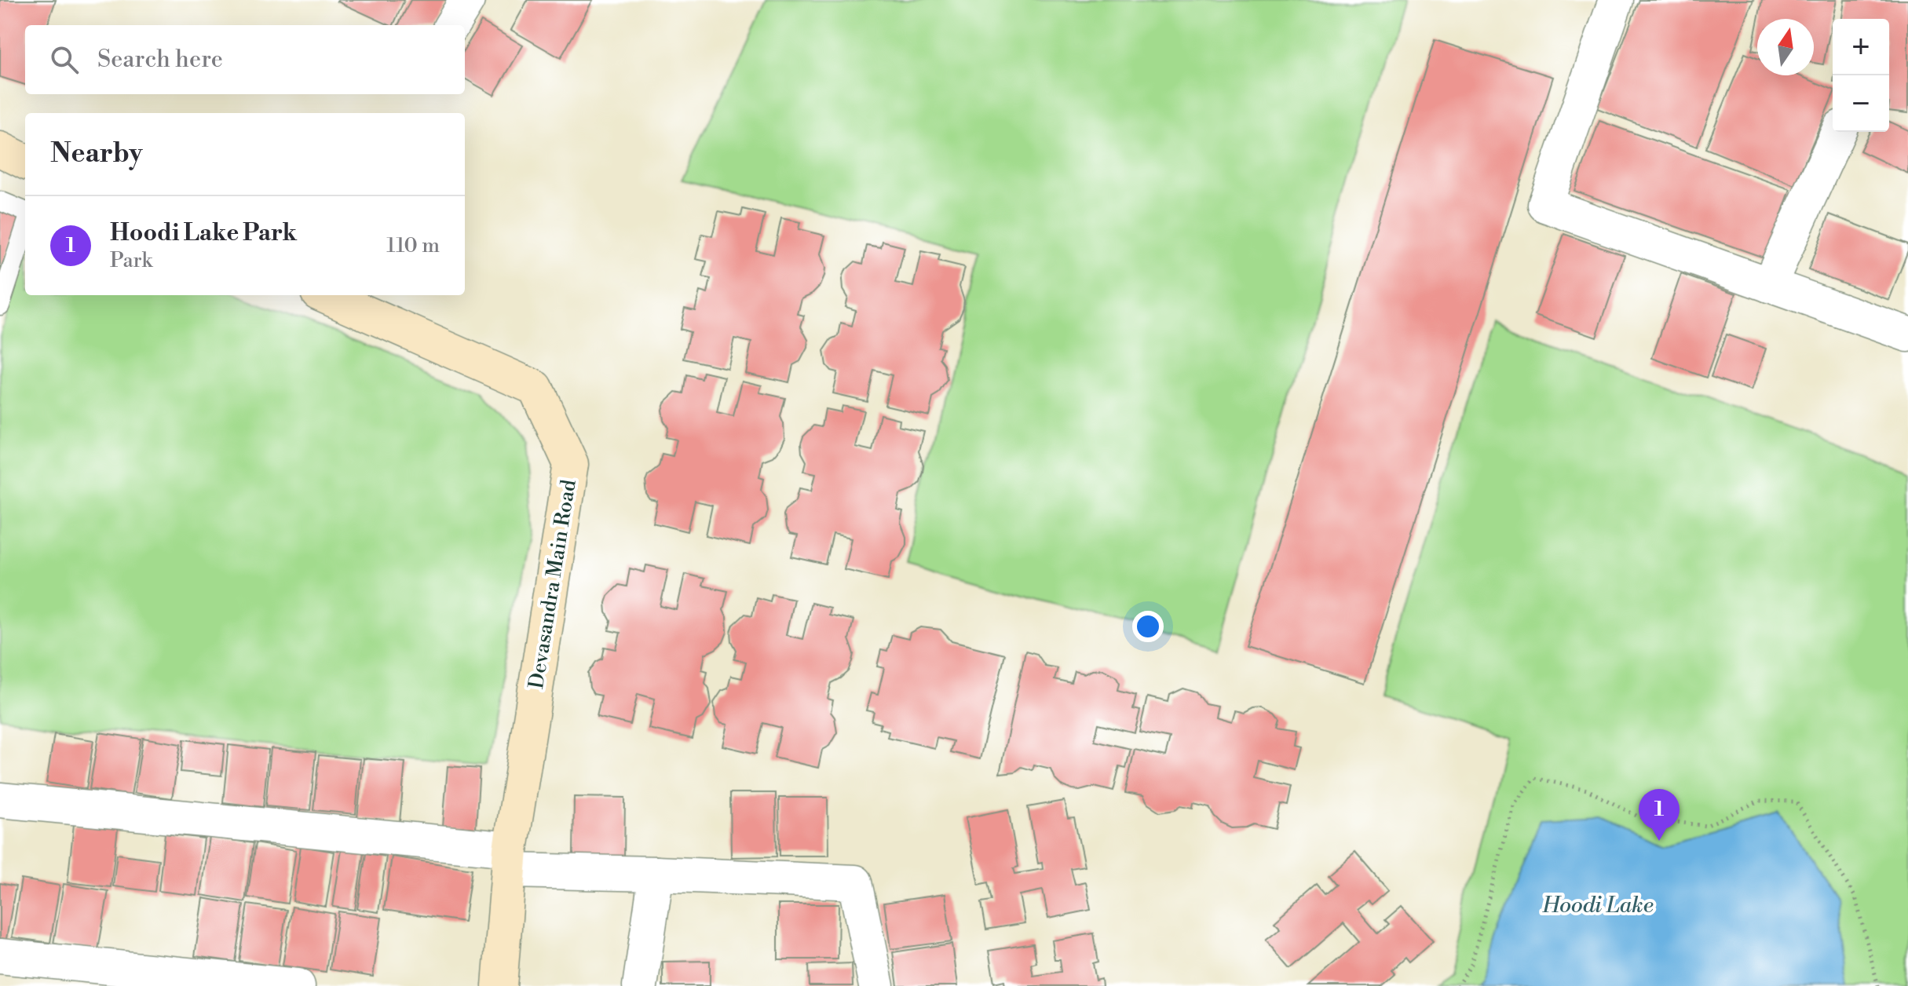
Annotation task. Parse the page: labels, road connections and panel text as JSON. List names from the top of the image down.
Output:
{
  "streets": {
    "main road": ["Devasandra Main Road"]
  },
  "water": ["Hoodi Lake"],
  "north": "top",
  "page": {
    "map_buttons": ["+", "−"],
    "search": "Search here",
    "heading": "Nearby",
    "list": [
      {
        "mark": "1",
        "name": "Hoodi Lake Park",
        "note": "Park",
        "value": "110 m"
      }
    ],
    "pins": "1"
  }
}
